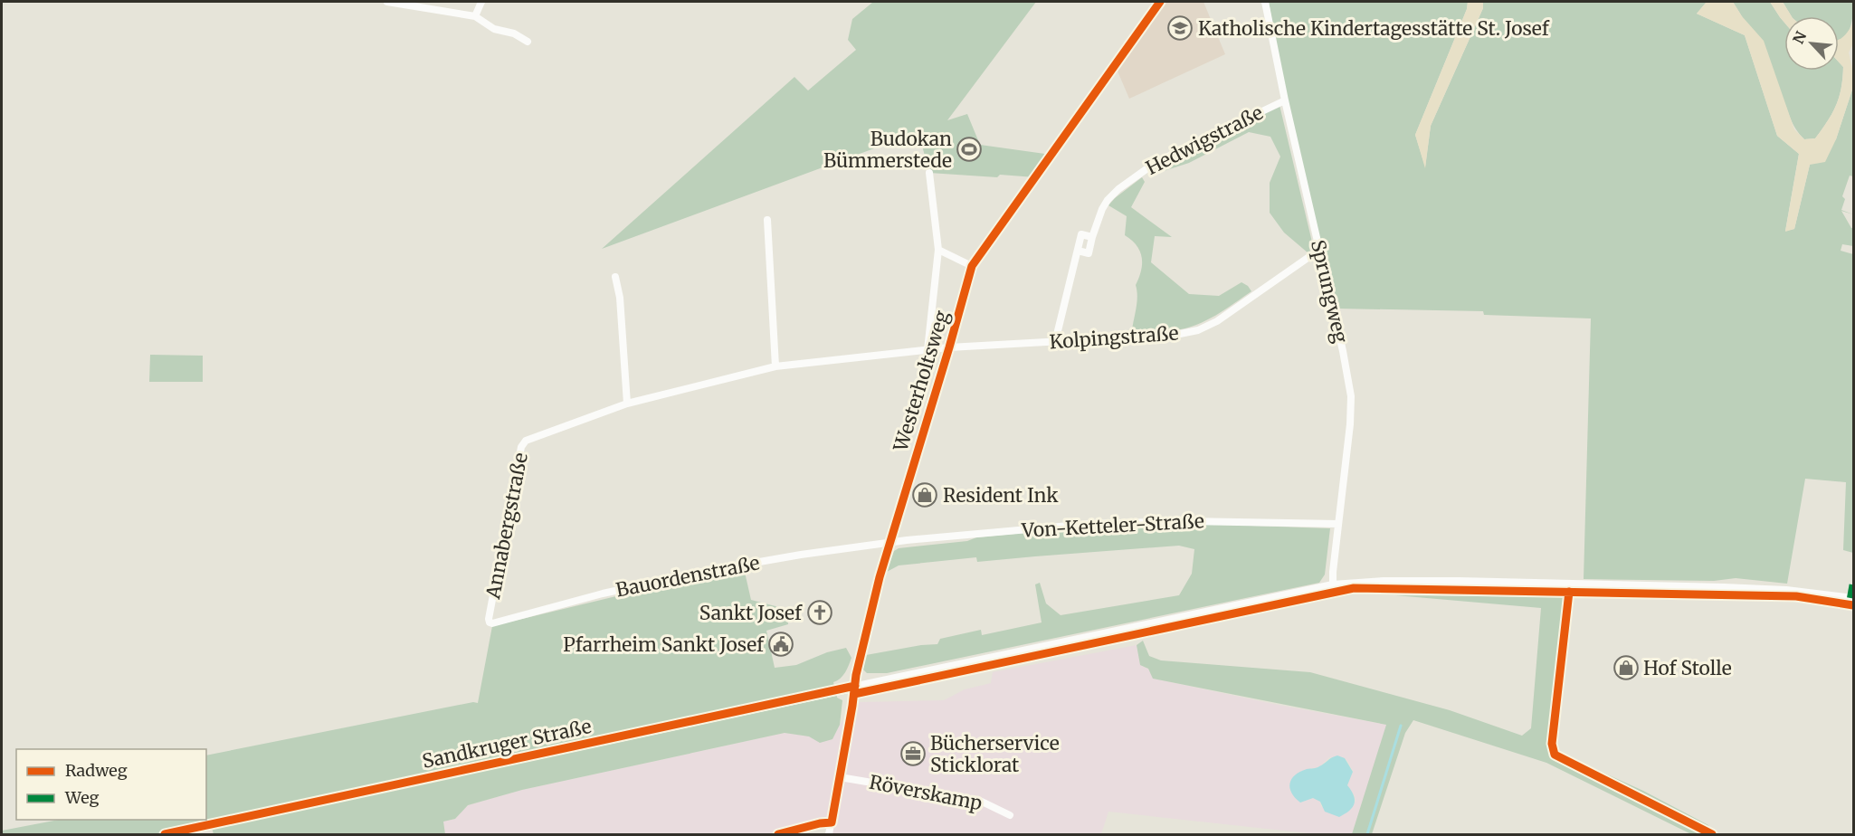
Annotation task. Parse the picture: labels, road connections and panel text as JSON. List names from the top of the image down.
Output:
{
  "streets": {
    "street": [
      "Hedwigstraße",
      "Sprungweg",
      "Kolpingstraße",
      "Westerholtsweg",
      "Annabergstraße",
      "Von-Ketteler-Straße",
      "Bauordenstraße",
      "Sandkruger Straße",
      "Röverskamp"
    ]
  },
  "crossings": [
    ["Hedwigstraße", "Sprungweg"],
    ["Hedwigstraße", "Kolpingstraße"],
    ["Sprungweg", "Kolpingstraße"],
    ["Sprungweg", "Von-Ketteler-Straße"],
    ["Sprungweg", "Sandkruger Straße"],
    ["Kolpingstraße", "Westerholtsweg"],
    ["Kolpingstraße", "Annabergstraße"],
    ["Westerholtsweg", "Annabergstraße"],
    ["Westerholtsweg", "Von-Ketteler-Straße"],
    ["Westerholtsweg", "Bauordenstraße"],
    ["Westerholtsweg", "Sandkruger Straße"],
    ["Westerholtsweg", "Röverskamp"],
    ["Annabergstraße", "Bauordenstraße"],
    ["Von-Ketteler-Straße", "Bauordenstraße"]
  ],
  "places": {
    "school or university": ["Katholische Kindertagesstätte St. Josef"],
    "sports": ["Budokan Bümmerstede"],
    "shop": ["Resident Ink", "Hof Stolle"],
    "church": ["Sankt Josef"],
    "public building": ["Pfarrheim Sankt Josef"],
    "office": ["Bücherservice Sticklorat"]
  },
  "legend": ["Radweg", "Weg"],
  "north": "top left"
}
